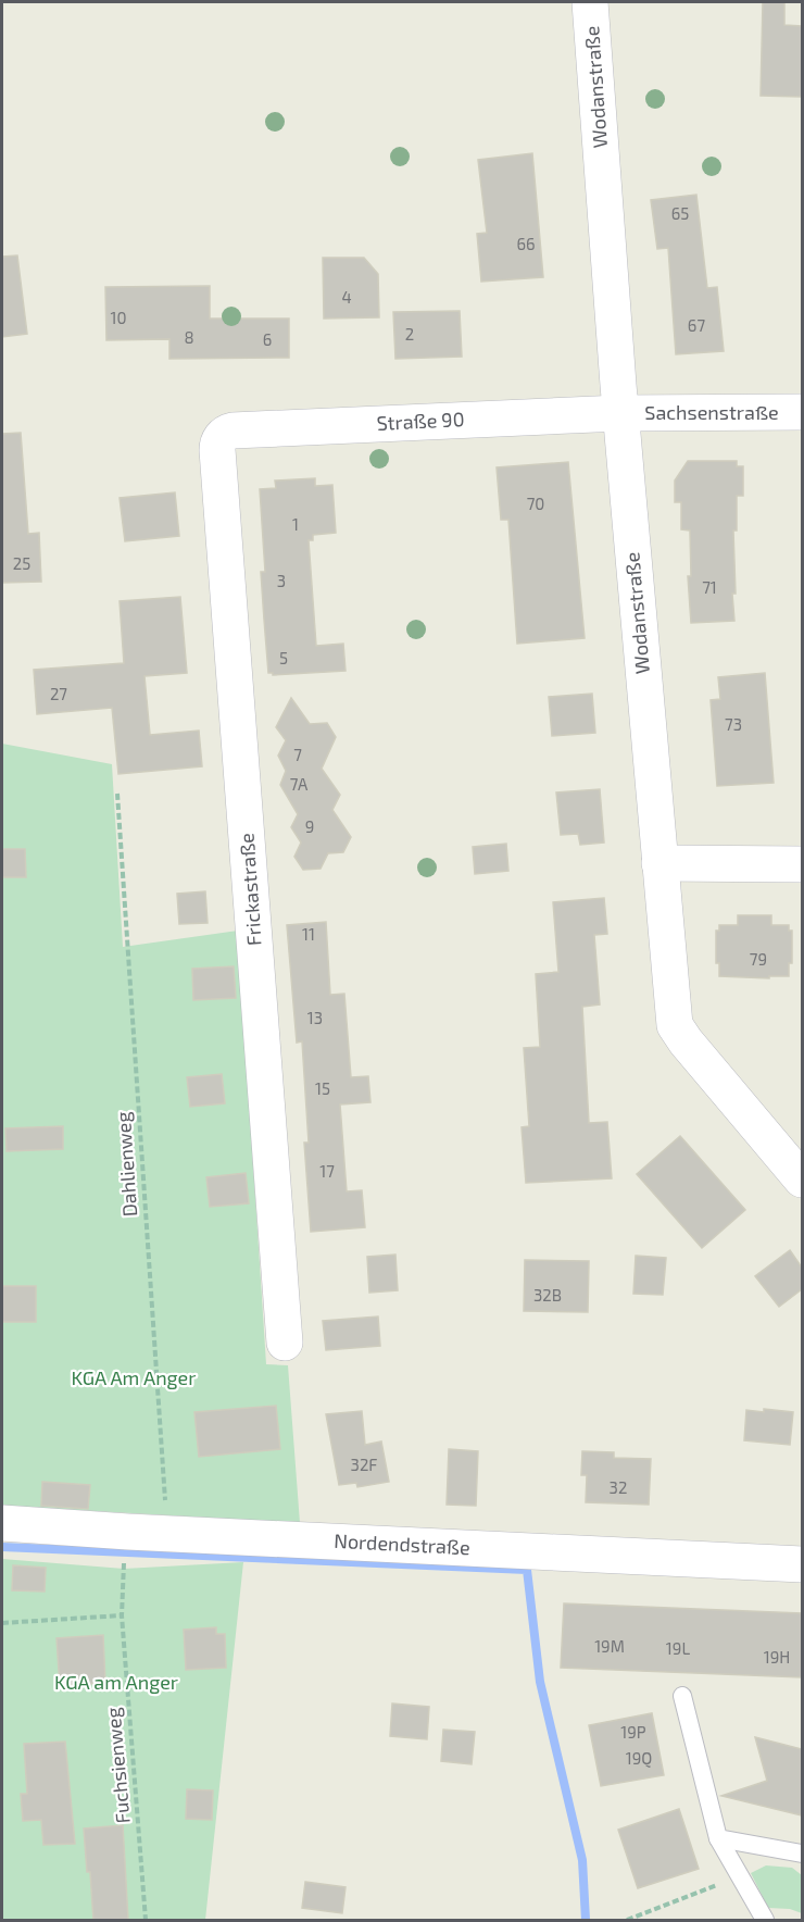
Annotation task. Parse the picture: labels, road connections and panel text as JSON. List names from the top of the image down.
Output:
{
  "streets": {
    "street": [
      "Wodanstraße",
      "Sachsenstraße",
      "Straße 90",
      "Frickastraße",
      "Nordendstraße"
    ],
    "path": ["Dahlienweg", "Fuchsienweg"]
  },
  "crossings": [
    ["Wodanstraße", "Sachsenstraße"],
    ["Wodanstraße", "Straße 90"],
    ["Sachsenstraße", "Straße 90"],
    ["Straße 90", "Frickastraße"],
    ["Dahlienweg", "Nordendstraße"]
  ],
  "parks": ["KGA Am Anger", "KGA am Anger"],
  "house_numbers": [
    "65",
    "66",
    "4",
    "10",
    "67",
    "2",
    "8",
    "6",
    "70",
    "1",
    "25",
    "3",
    "71",
    "5",
    "27",
    "73",
    "7",
    "7A",
    "9",
    "11",
    "79",
    "13",
    "15",
    "17",
    "32B",
    "32F",
    "32",
    "19M",
    "19L",
    "19H",
    "19P",
    "19Q"
  ]
}
